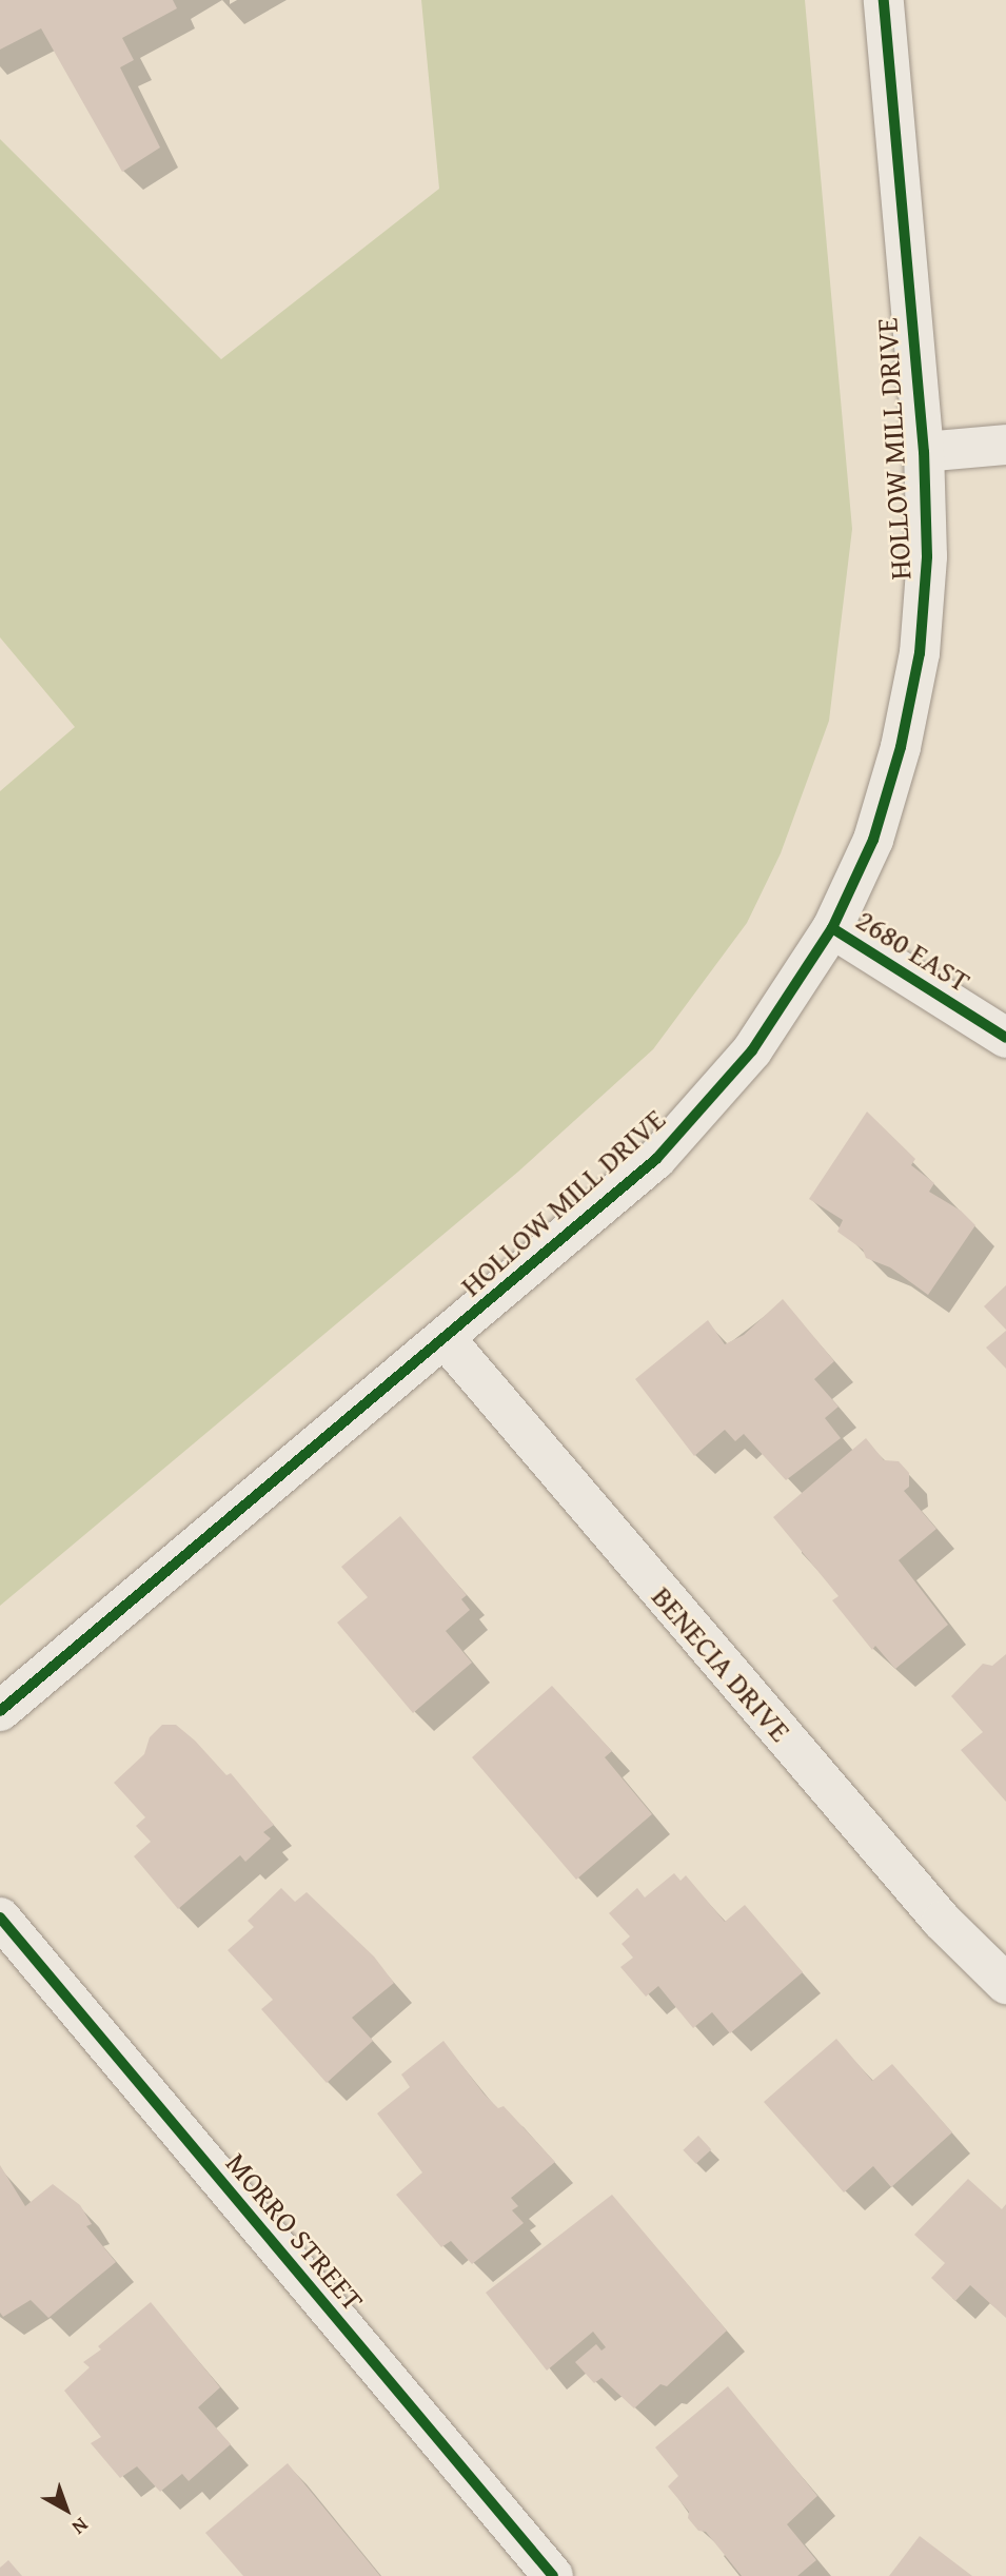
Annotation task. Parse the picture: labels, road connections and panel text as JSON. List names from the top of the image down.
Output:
{
  "streets": {
    "street": [
      "HOLLOW MILL DRIVE",
      "2680 EAST",
      "BENECIA DRIVE",
      "MORRO STREET"
    ]
  },
  "crossings": [
    ["HOLLOW MILL DRIVE", "2680 EAST"],
    ["HOLLOW MILL DRIVE", "BENECIA DRIVE"]
  ],
  "north": "bottom right"
}
